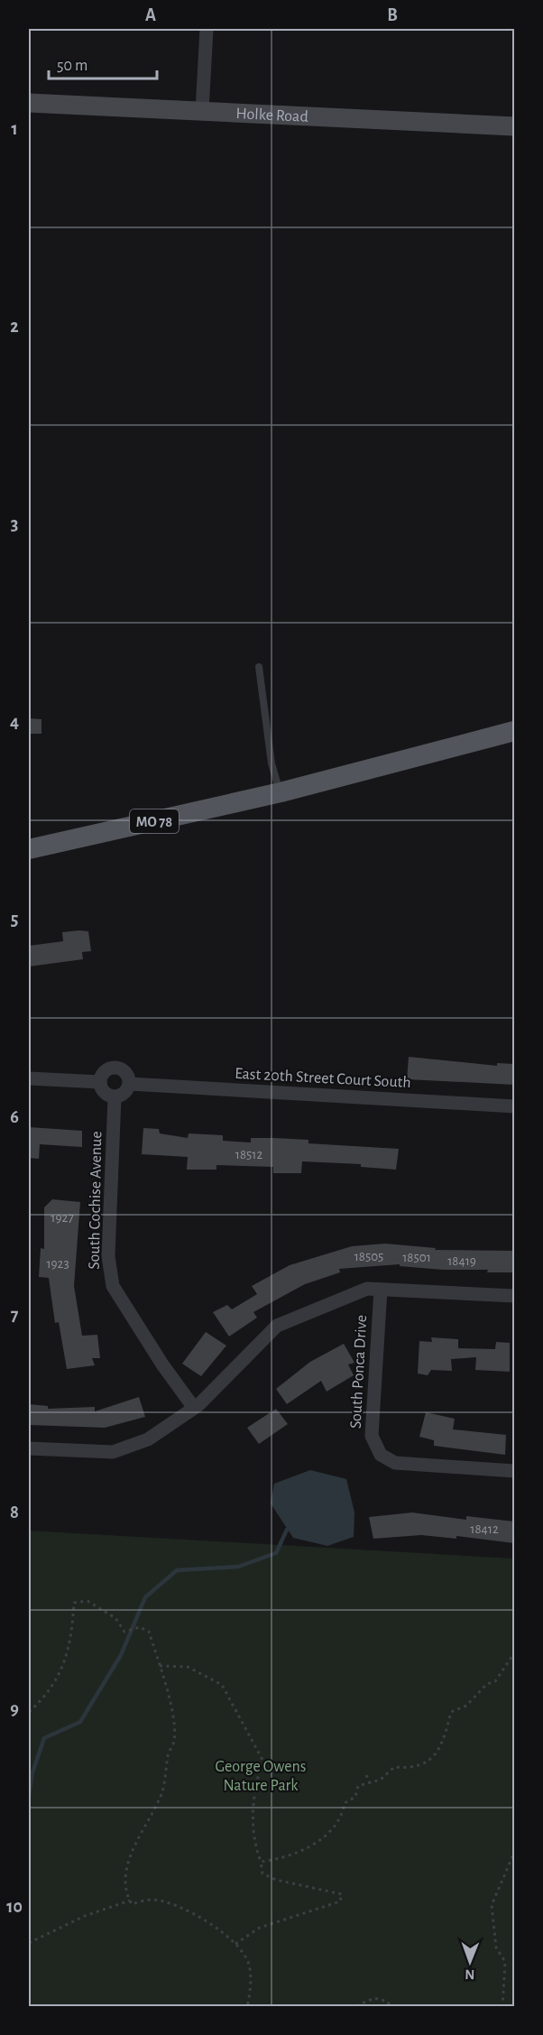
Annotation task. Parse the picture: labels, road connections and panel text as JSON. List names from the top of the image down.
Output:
{
  "streets": {
    "main road": ["MO 78"],
    "street": [
      "Holke Road",
      "East 20th Street Court South",
      "South Cochise Avenue",
      "South Ponca Drive"
    ]
  },
  "crossings": [
    ["East 20th Street Court South", "South Cochise Avenue"]
  ],
  "parks": ["George Owens Nature Park"],
  "house_numbers": [
    "18512",
    "1927",
    "18505",
    "18501",
    "18419",
    "1923",
    "18412"
  ],
  "scale_bar": "50 m",
  "north": "bottom",
  "grid": {
    "columns": ["A", "B"],
    "rows": [
      "1",
      "2",
      "3",
      "4",
      "5",
      "6",
      "7",
      "8",
      "9",
      "10"
    ]
  }
}
